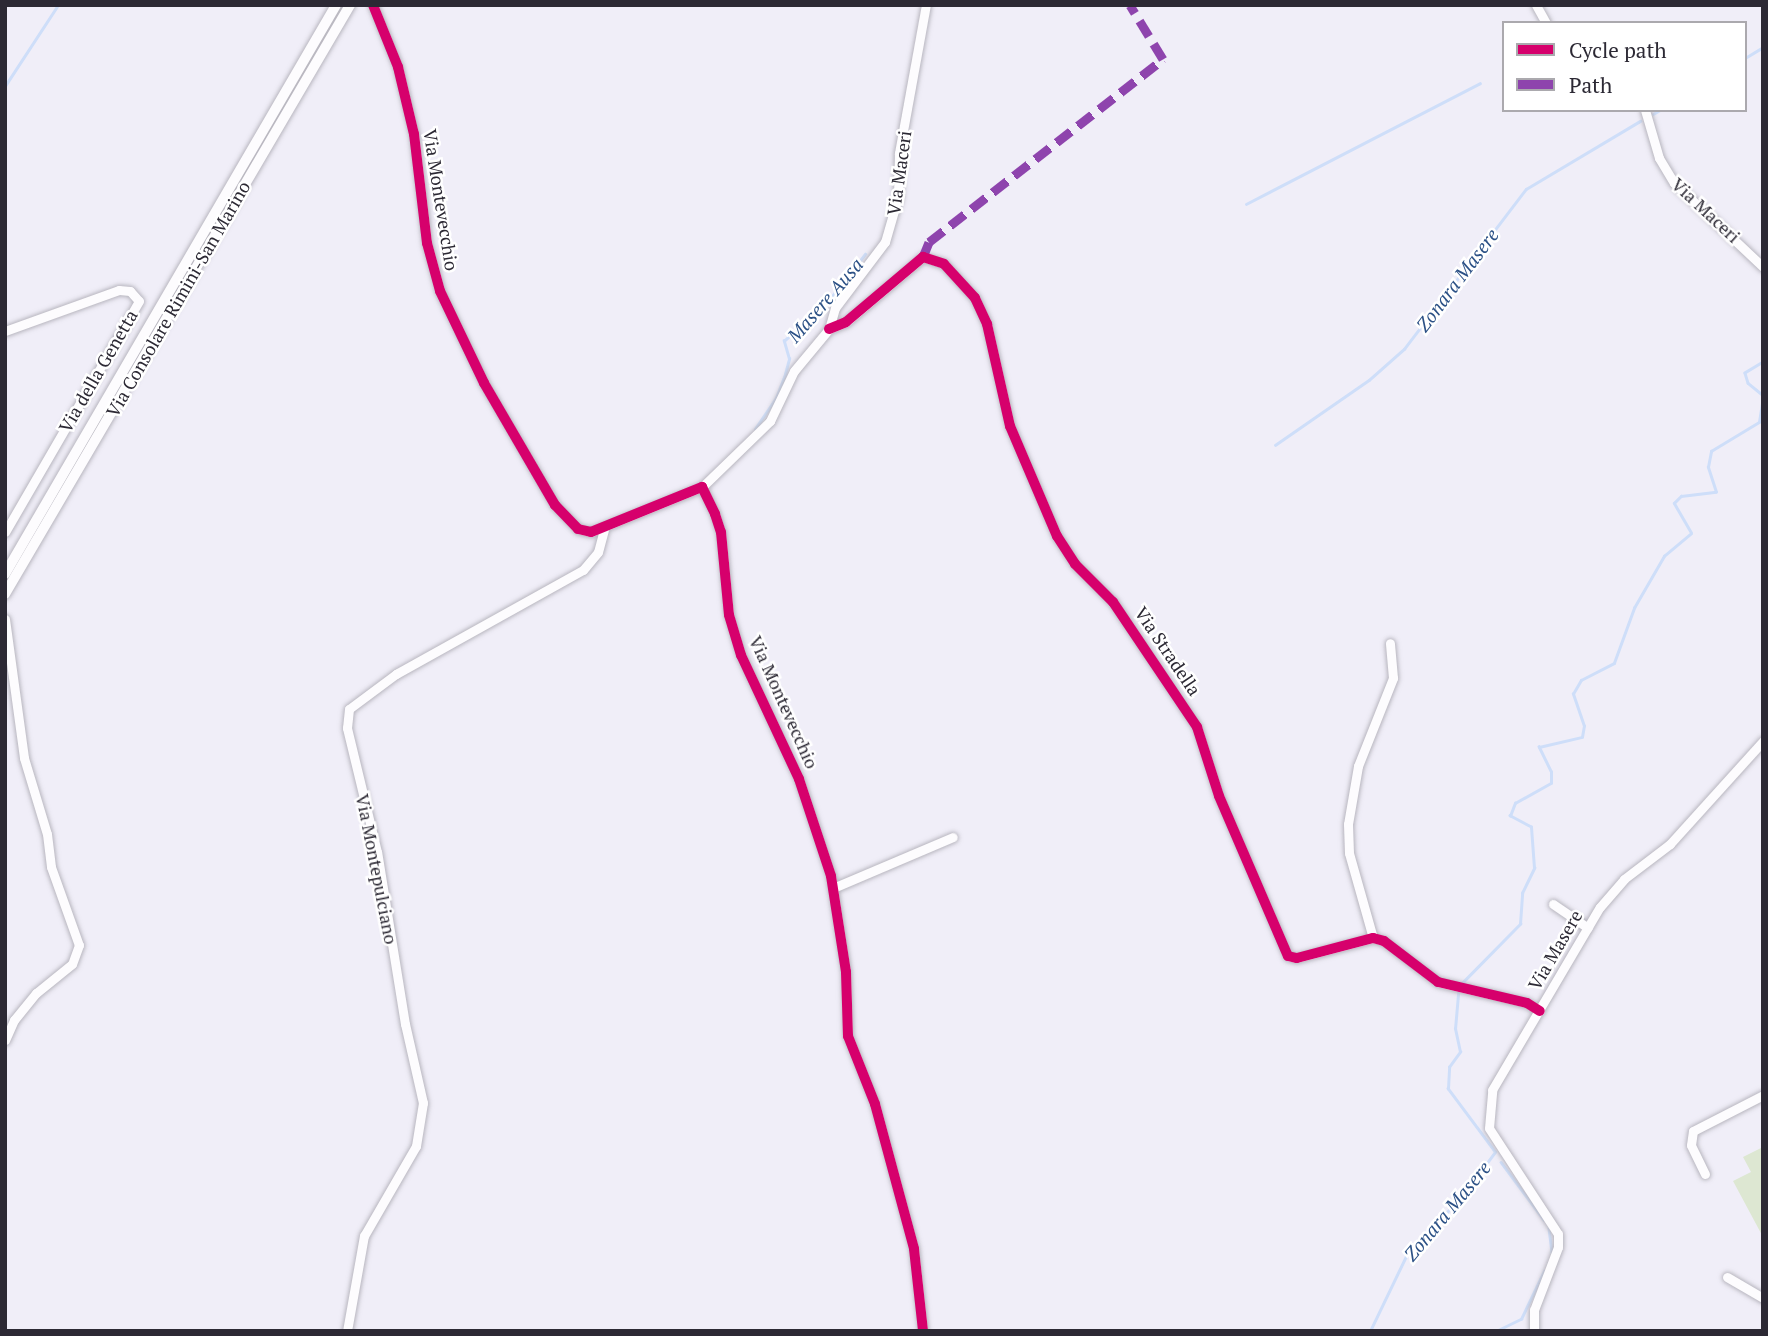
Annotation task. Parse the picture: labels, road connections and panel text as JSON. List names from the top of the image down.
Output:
{
  "streets": {
    "main road": ["Via Consolare Rimini-San Marino"],
    "street": [
      "Via Maceri",
      "Via Montevecchio",
      "Via della Genetta",
      "Via Stradella",
      "Via Montepulciano",
      "Via Masere"
    ]
  },
  "crossings": [
    ["Via Maceri", "Via Montevecchio"],
    ["Via Maceri", "Via Stradella"],
    ["Via Montevecchio", "Via Montepulciano"]
  ],
  "water": ["Zonara Masere", "Masere Ausa"],
  "legend": ["Cycle path", "Path"]
}
